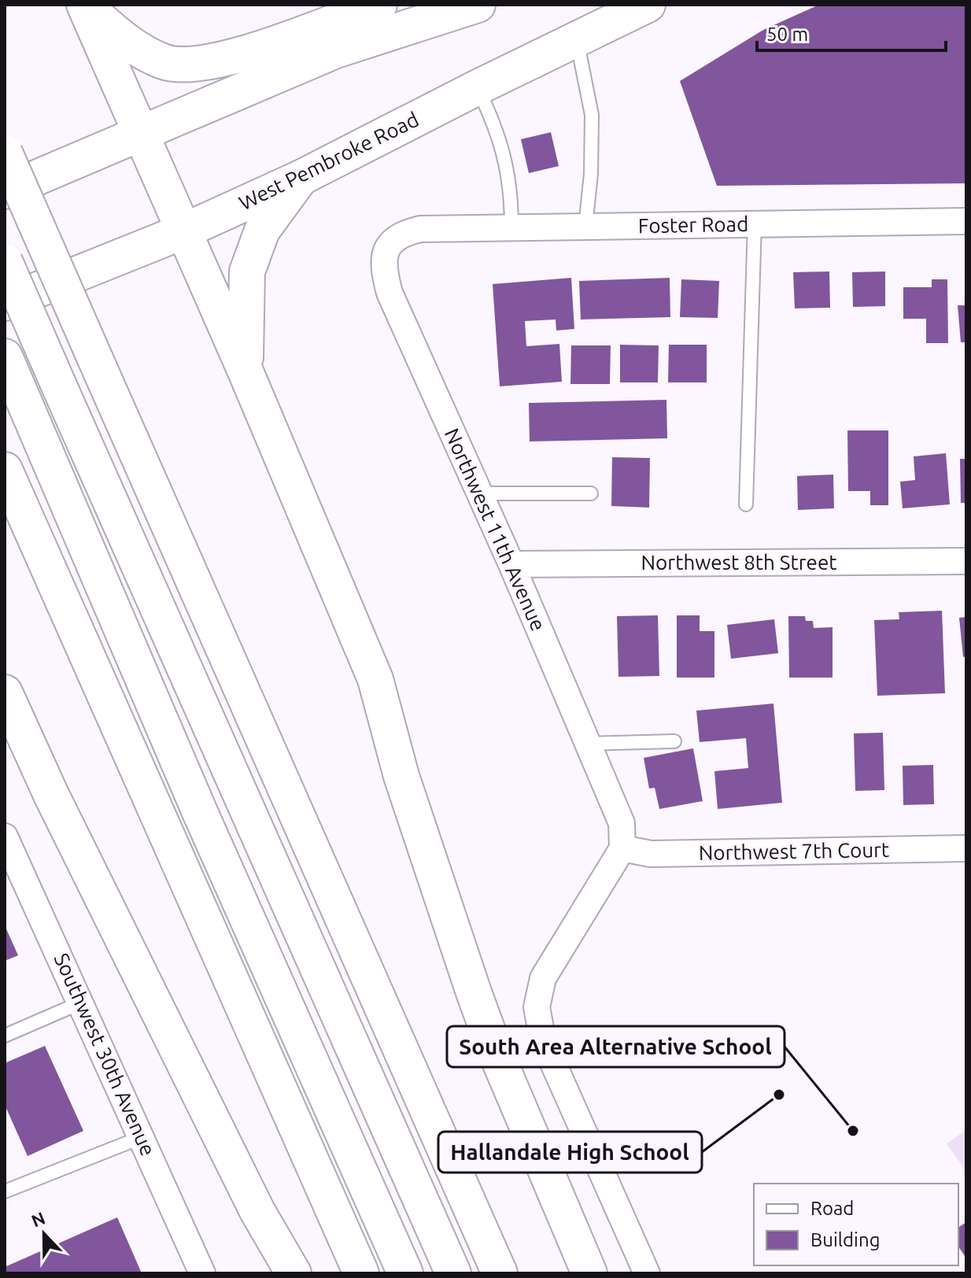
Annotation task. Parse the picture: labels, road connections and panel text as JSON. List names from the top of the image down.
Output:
{
  "streets": {
    "main road": ["West Pembroke Road"],
    "street": [
      "Foster Road",
      "Northwest 11th Avenue",
      "Northwest 8th Street",
      "Northwest 7th Court",
      "Southwest 30th Avenue"
    ]
  },
  "crossings": [
    ["Foster Road", "Northwest 11th Avenue"],
    ["Northwest 11th Avenue", "Northwest 8th Street"],
    ["Northwest 11th Avenue", "Northwest 7th Court"]
  ],
  "places": ["Hallandale High School", "South Area Alternative School"],
  "legend": ["Road", "Building"],
  "scale_bar": "50 m",
  "north": "top"
}
